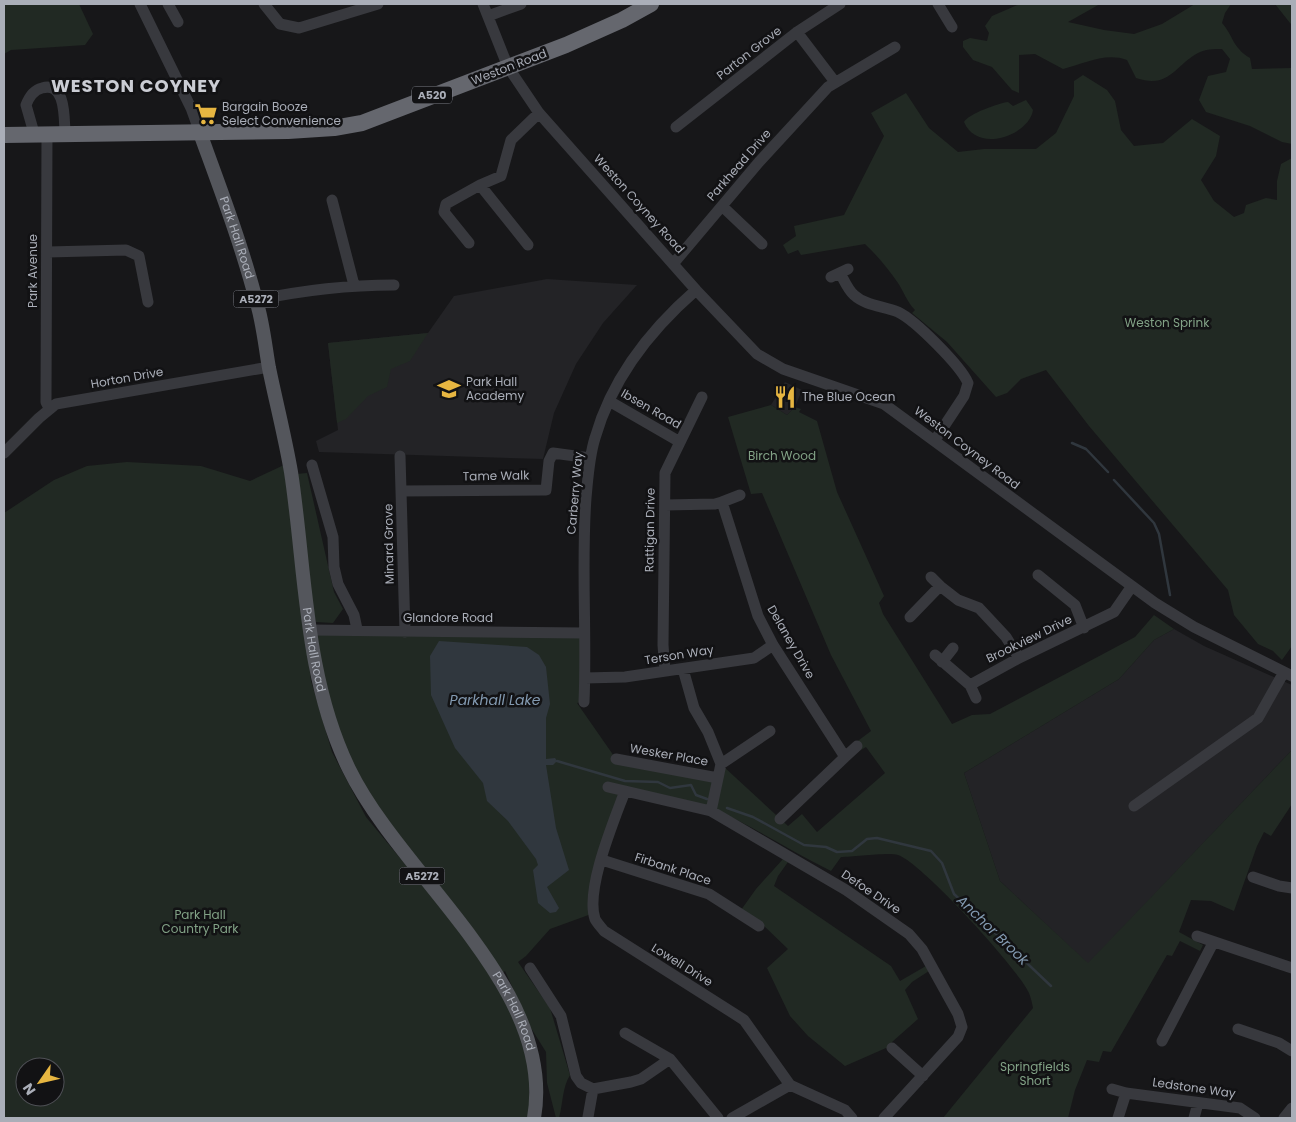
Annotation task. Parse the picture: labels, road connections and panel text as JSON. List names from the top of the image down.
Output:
{
  "streets": {
    "highway": ["Weston Road", "A520"],
    "main road": ["Park Hall Road", "A5272"],
    "street": [
      "Parton Grove",
      "Parkhead Drive",
      "Weston Coyney Road",
      "Park Avenue",
      "Horton Drive",
      "Ibsen Road",
      "Tame Walk",
      "Carberry Way",
      "Rattigan Drive",
      "Minard Grove",
      "Glandore Road",
      "Brookview Drive",
      "Delaney Drive",
      "Terson Way",
      "Wesker Place",
      "Firbank Place",
      "Defoe Drive",
      "Lowell Drive",
      "Ledstone Way"
    ]
  },
  "crossings": [
    ["Weston Road", "Weston Coyney Road"],
    ["Weston Road", "Park Hall Road"],
    ["Weston Road", "Park Avenue"],
    ["Parkhead Drive", "Weston Coyney Road"],
    ["Weston Coyney Road", "Carberry Way"],
    ["Weston Coyney Road", "Brookview Drive"],
    ["Park Hall Road", "Horton Drive"],
    ["Park Hall Road", "Glandore Road"],
    ["Park Avenue", "Horton Drive"],
    ["Ibsen Road", "Carberry Way"],
    ["Ibsen Road", "Rattigan Drive"],
    ["Tame Walk", "Carberry Way"],
    ["Tame Walk", "Minard Grove"],
    ["Carberry Way", "Glandore Road"],
    ["Carberry Way", "Terson Way"],
    ["Rattigan Drive", "Terson Way"],
    ["Minard Grove", "Glandore Road"],
    ["Delaney Drive", "Terson Way"],
    ["Firbank Place", "Lowell Drive"],
    ["Defoe Drive", "Lowell Drive"]
  ],
  "districts": ["WESTON COYNEY"],
  "water": ["Parkhall Lake", "Anchor Brook"],
  "parks": [
    "Weston Sprink",
    "Birch Wood",
    "Park Hall Country Park",
    "Springfields Short"
  ],
  "places": {
    "supermarket": ["Bargain Booze Select Convenience"],
    "school or university": ["Park Hall Academy"],
    "restaurant": ["The Blue Ocean"]
  },
  "north": "bottom left"
}
